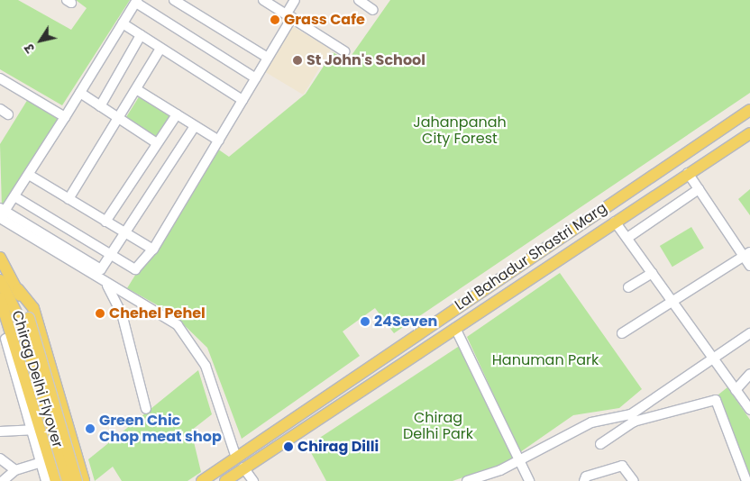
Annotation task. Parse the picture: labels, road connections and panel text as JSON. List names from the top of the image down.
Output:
{
  "streets": {
    "main road": ["Lal Bahadur Shastri Marg", "Chirag Delhi Flyover"]
  },
  "parks": ["Jahanpanah City Forest", "Hanuman Park", "Chirag Delhi Park"],
  "places": [
    "Grass Cafe",
    "St John's School",
    "Chehel Pehel",
    "24Seven",
    "Green Chic Chop meat shop",
    "Chirag Dilli"
  ],
  "north": "bottom left"
}
